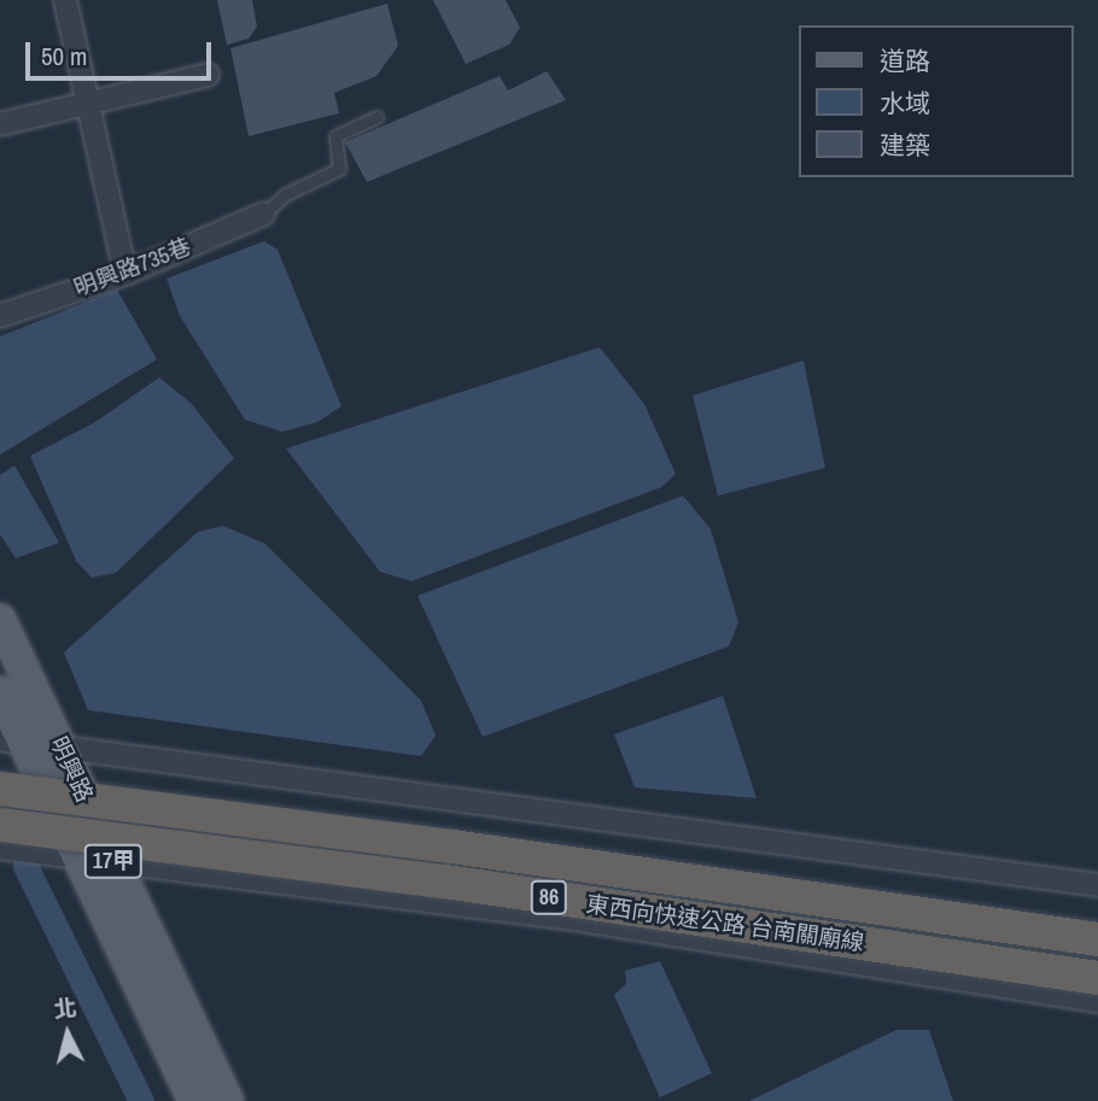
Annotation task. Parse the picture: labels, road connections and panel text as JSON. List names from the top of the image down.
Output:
{
  "streets": {
    "highway": ["86", "東西向快速公路 台南關廟線"],
    "main road": ["明興路", "17甲"],
    "street": ["明興路735巷"]
  },
  "legend": ["道路", "水域", "建築"],
  "scale_bar": "50 m",
  "north": "top"
}
